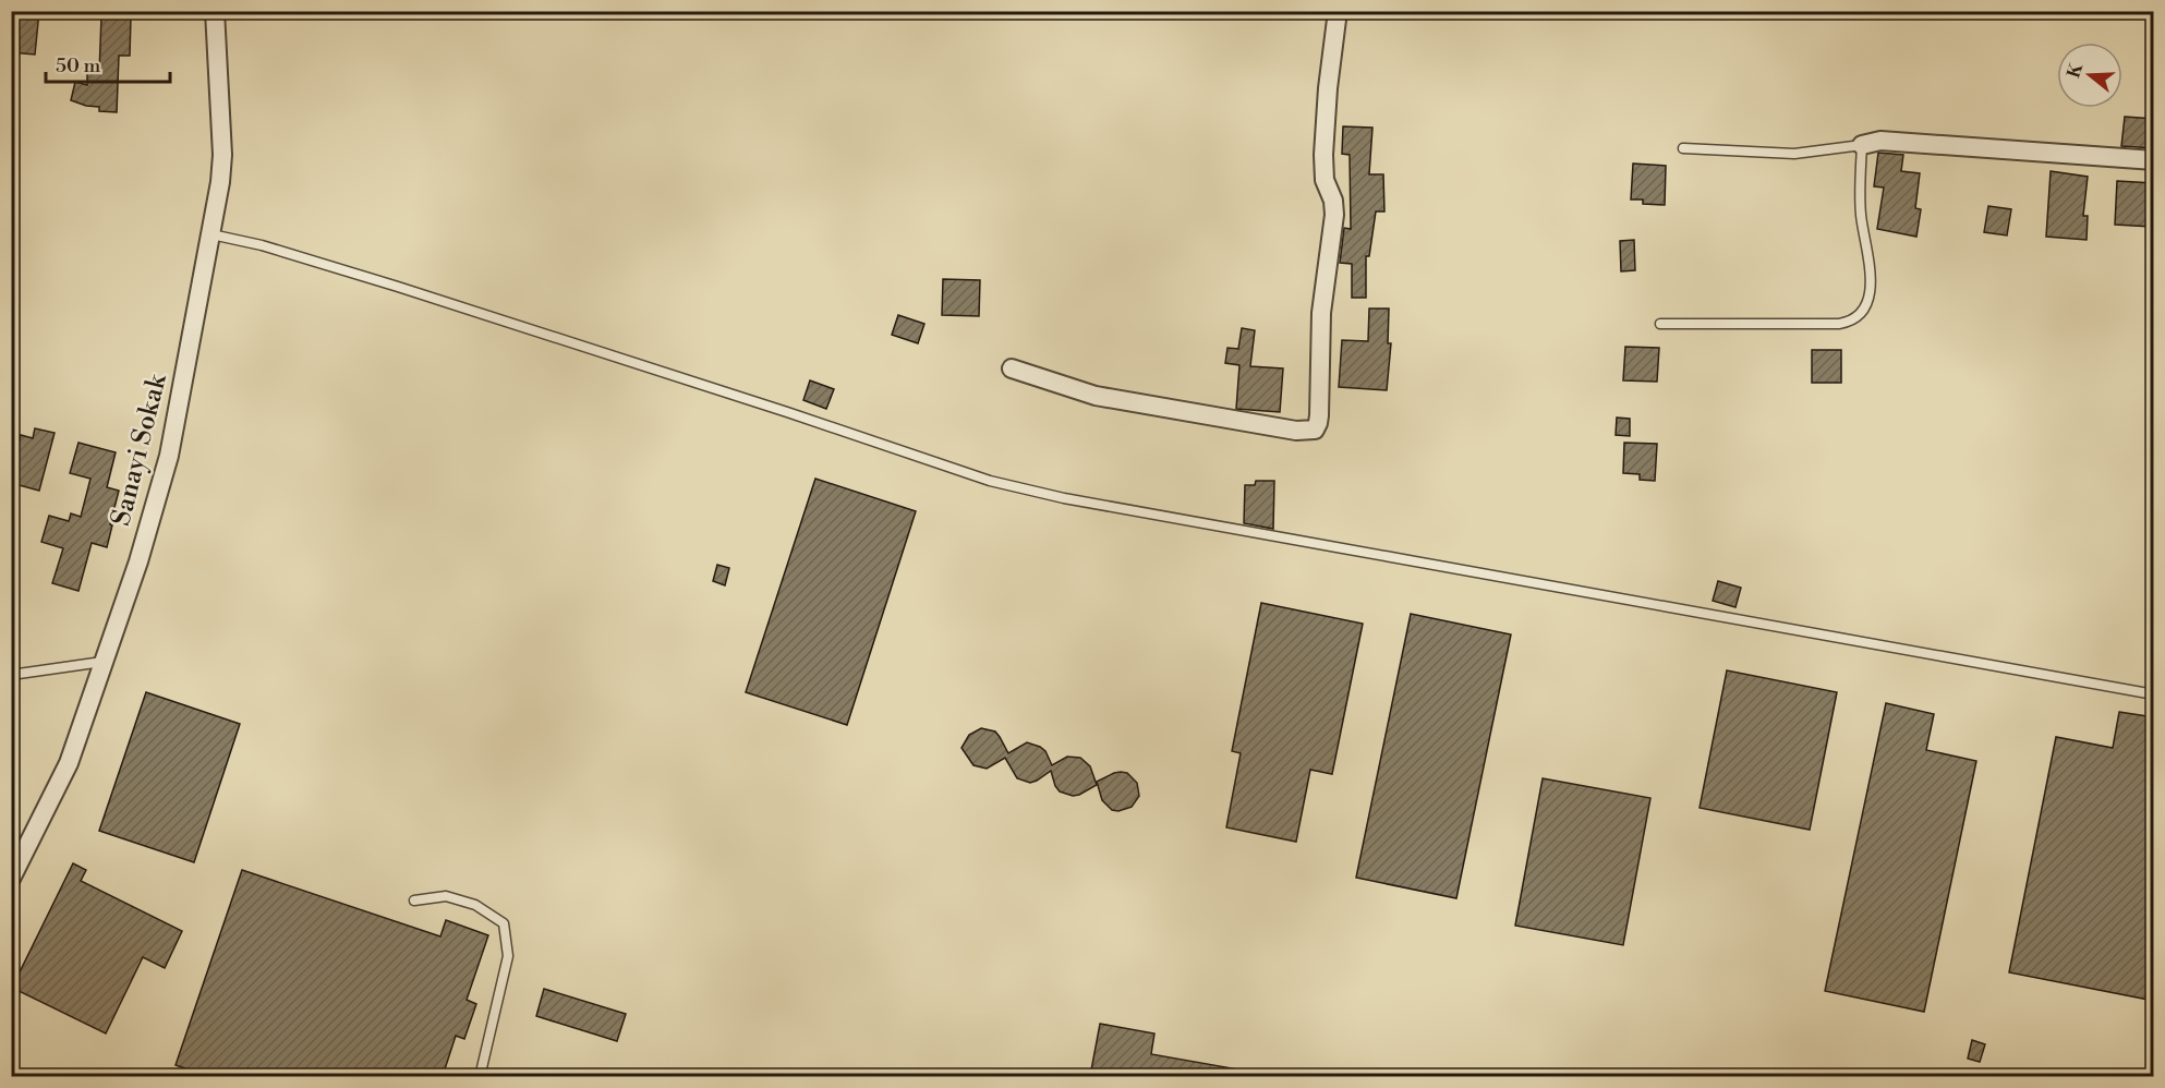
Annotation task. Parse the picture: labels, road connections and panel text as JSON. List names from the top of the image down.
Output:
{
  "streets": {
    "street": ["Sanayi Sokak"]
  },
  "scale_bar": "50 m",
  "north": "left"
}
